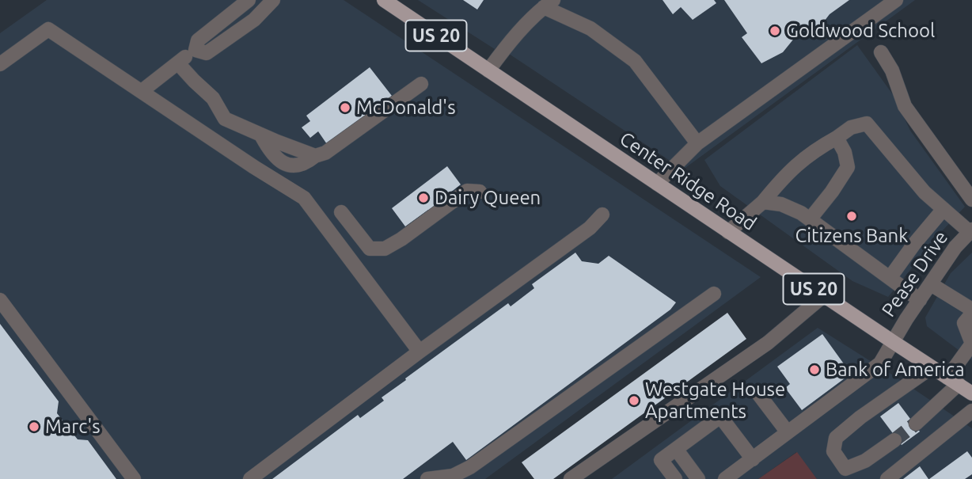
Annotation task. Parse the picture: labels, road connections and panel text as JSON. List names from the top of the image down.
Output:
{
  "streets": {
    "main road": ["US 20", "Center Ridge Road"],
    "street": ["Pease Drive"]
  },
  "crossings": [
    ["Center Ridge Road", "Pease Drive"]
  ],
  "places": [
    "Goldwood School",
    "McDonald's",
    "Dairy Queen",
    "Citizens Bank",
    "Bank of America",
    "Westgate House Apartments",
    "Marc's"
  ]
}
